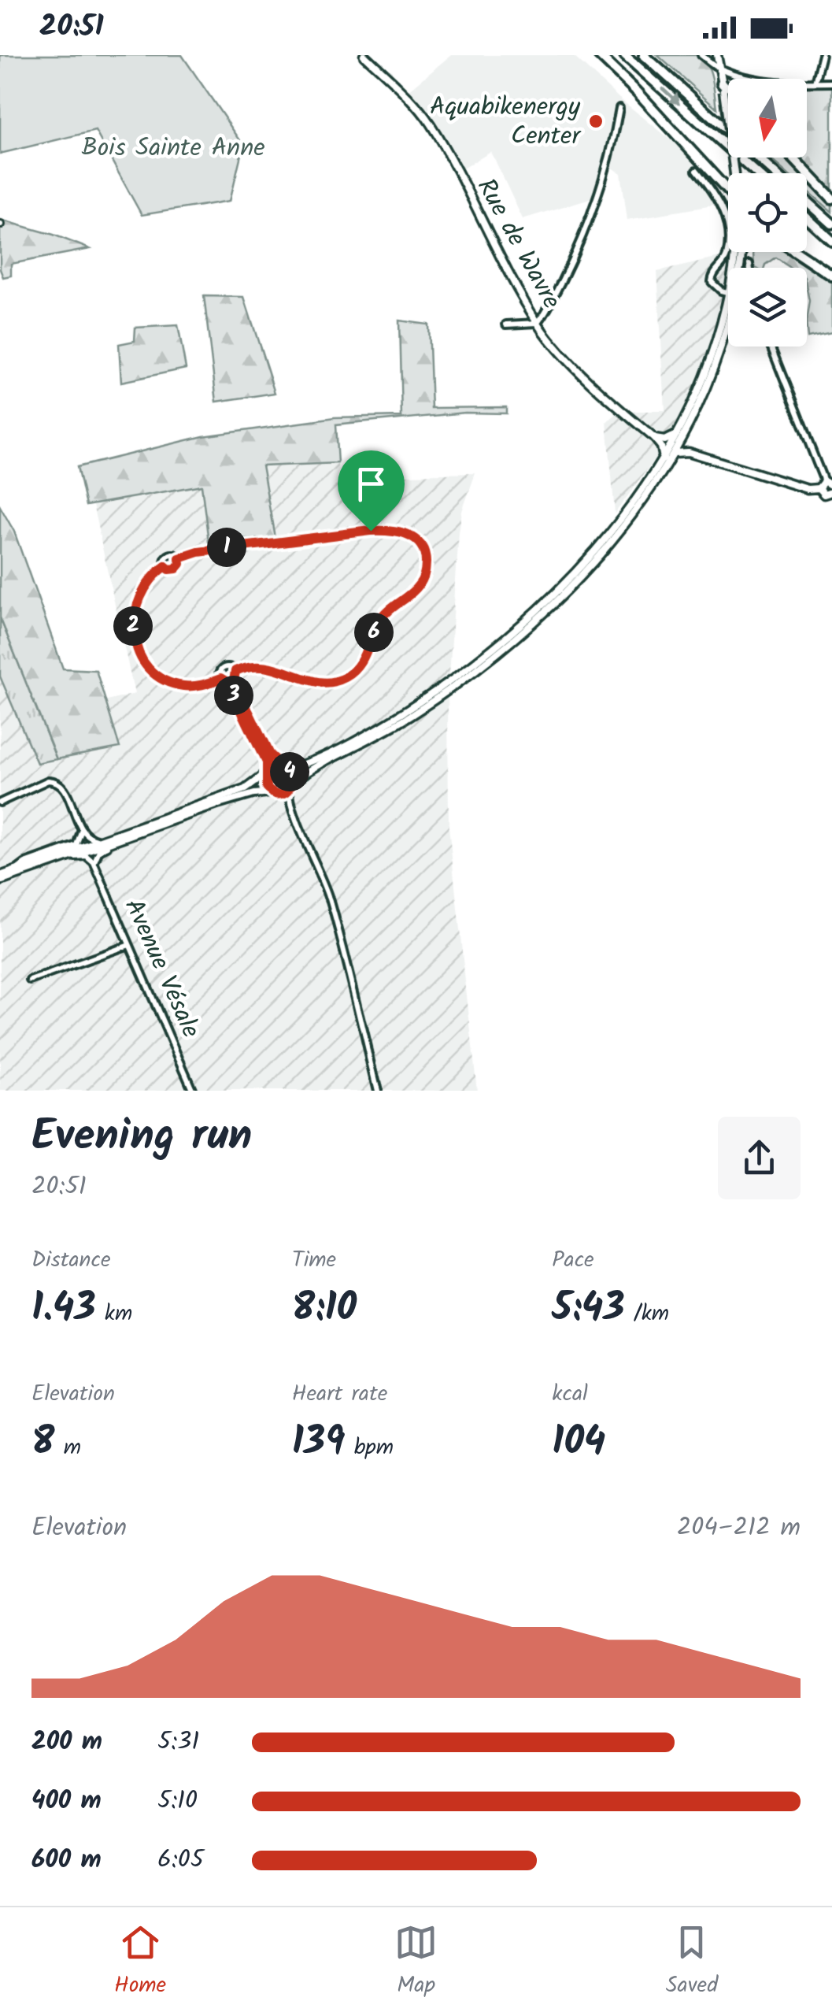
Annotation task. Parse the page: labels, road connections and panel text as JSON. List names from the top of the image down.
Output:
{
  "streets": {
    "main road": ["Rue de Wavre"],
    "street": ["Avenue Vésale"]
  },
  "parks": ["Bois Sainte Anne"],
  "places": ["Aquabikenergy Center"],
  "north": "bottom",
  "page": {
    "status": "20:51",
    "pins": [
      "1",
      "2",
      "6",
      "3",
      "4"
    ],
    "heading": ["Evening run", "20:51"],
    "stats": [
      ["Distance", "1.43 km"],
      ["Time", "8:10"],
      ["Pace", "5:43 /km"],
      ["Elevation", "8 m"],
      ["Heart rate", "139 bpm"],
      ["kcal", "104"]
    ],
    "chart": ["Elevation", "204–212 m"],
    "list": [
      {
        "name": "200 m",
        "note": "5:31"
      },
      {
        "name": "400 m",
        "note": "5:10"
      },
      {
        "name": "600 m",
        "note": "6:05"
      }
    ],
    "tabs": ["Home", "Map", "Saved"]
  }
}
